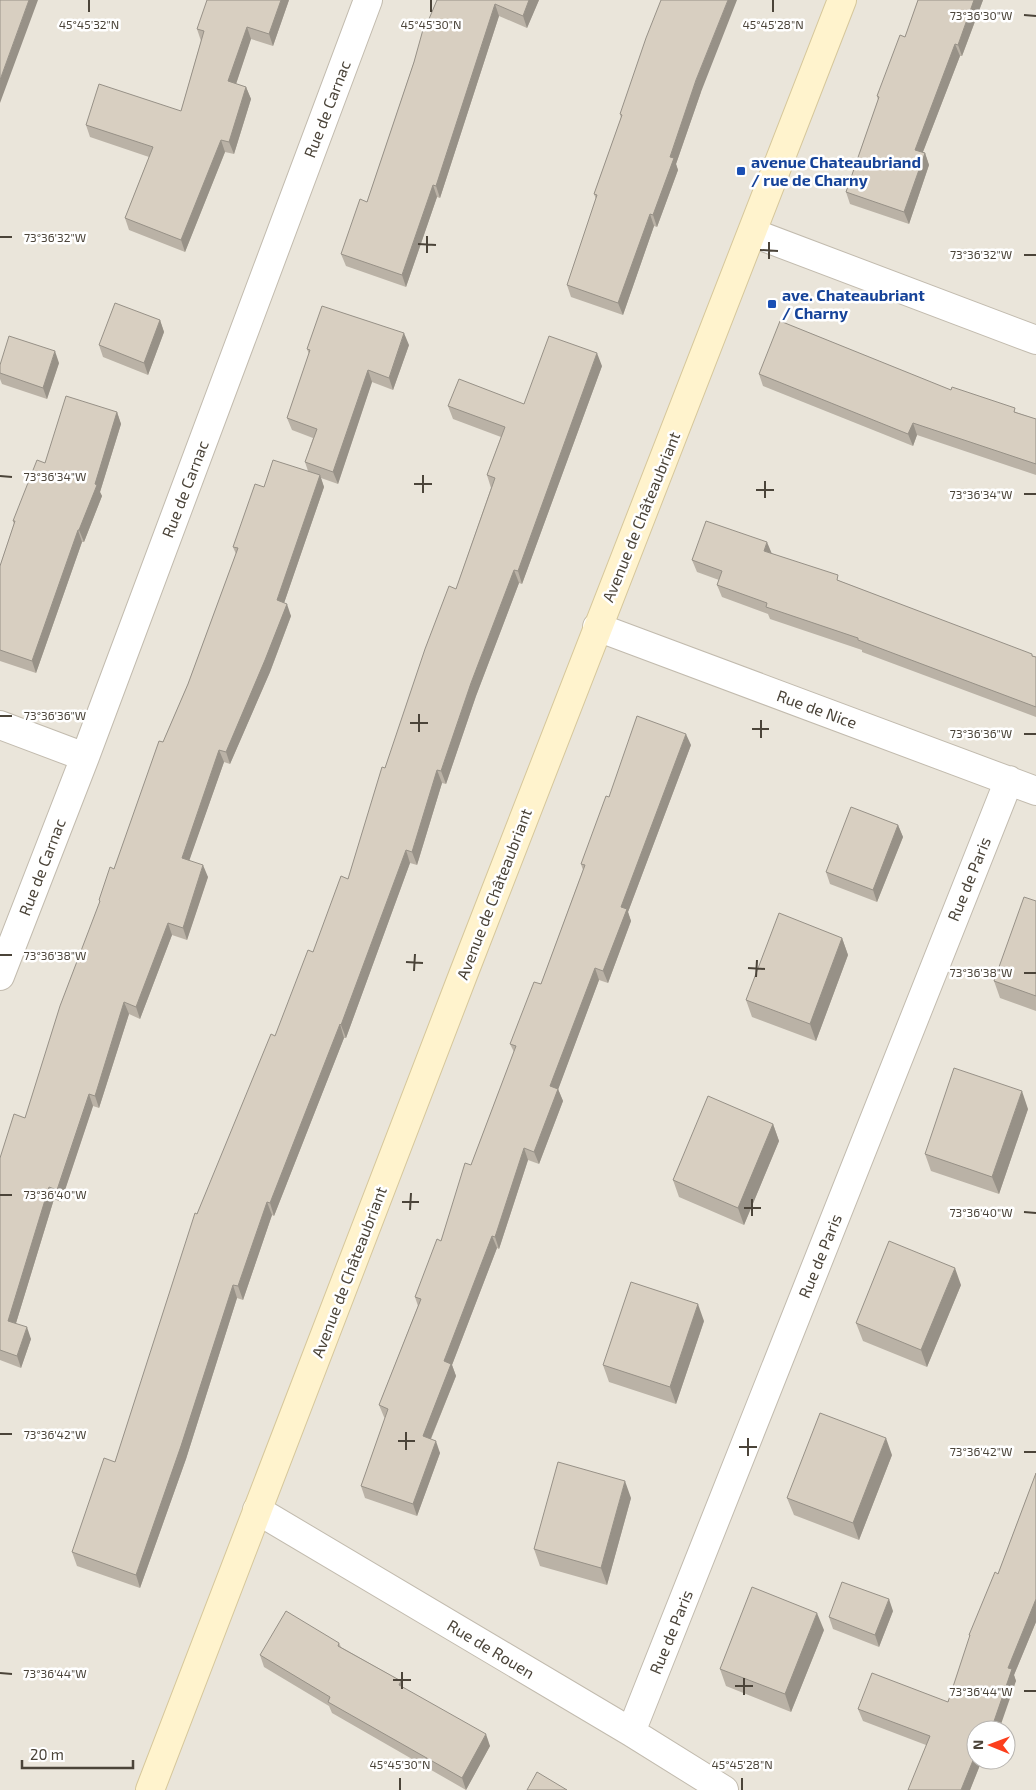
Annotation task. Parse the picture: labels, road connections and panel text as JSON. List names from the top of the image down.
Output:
{
  "streets": {
    "street": [
      "Rue de Carnac",
      "Avenue de Châteaubriant",
      "Rue de Nice",
      "Rue de Paris",
      "Rue de Rouen"
    ]
  },
  "crossings": [
    ["Avenue de Châteaubriant", "Rue de Nice"],
    ["Avenue de Châteaubriant", "Rue de Rouen"],
    ["Rue de Nice", "Rue de Paris"],
    ["Rue de Paris", "Rue de Rouen"]
  ],
  "places": {
    "transit": ["avenue Chateaubriand / rue de Charny", "ave. Chateaubriant / Charny"]
  },
  "scale_bar": "20 m",
  "north": "left",
  "coordinates": [
    "73°36'30\"W",
    "45°45'32\"N",
    "45°45'30\"N",
    "45°45'28\"N",
    "73°36'32\"W",
    "73°36'34\"W",
    "73°36'36\"W",
    "73°36'38\"W",
    "73°36'40\"W",
    "73°36'42\"W",
    "73°36'44\"W"
  ]
}
